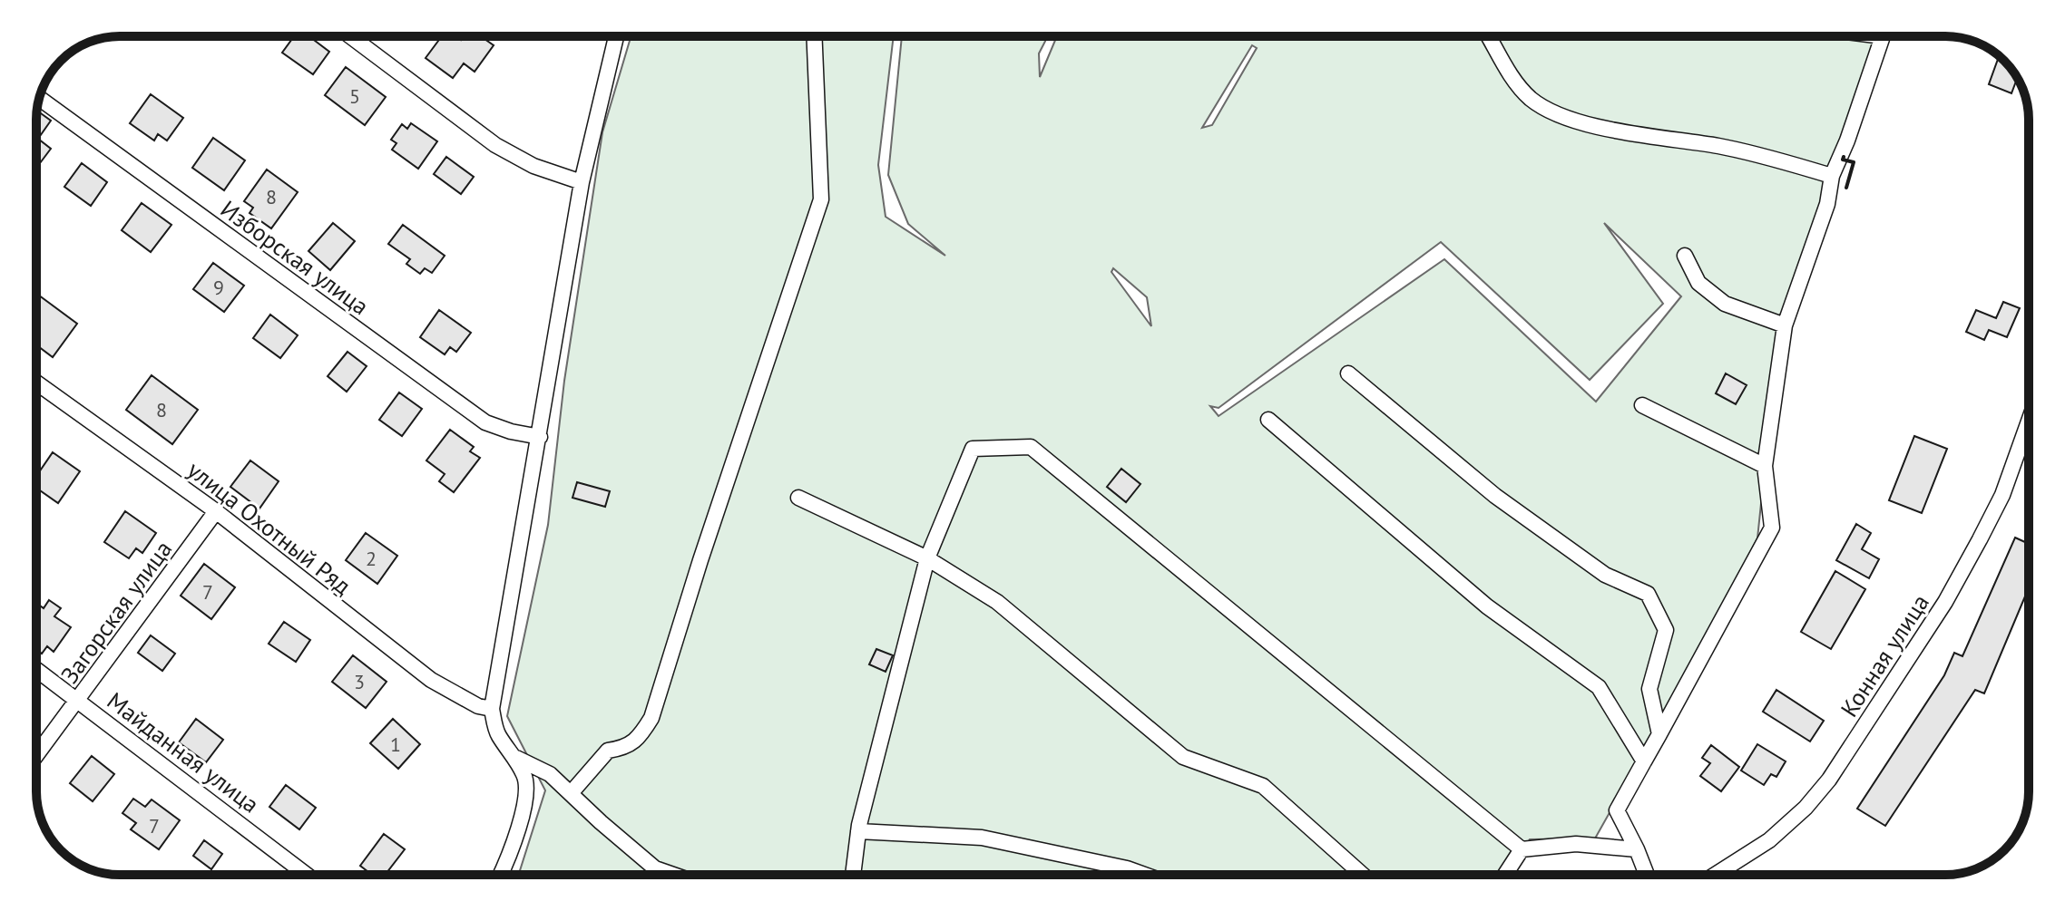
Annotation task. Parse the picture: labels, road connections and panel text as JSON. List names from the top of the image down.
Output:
{
  "streets": {
    "street": [
      "Изборская улица",
      "улица Охотный Ряд",
      "Загорская улица",
      "Конная улица",
      "Майданная улица"
    ]
  },
  "crossings": [
    ["улица Охотный Ряд", "Загорская улица"],
    ["Загорская улица", "Майданная улица"]
  ],
  "house_numbers": [
    "5",
    "8",
    "9",
    "8",
    "2",
    "7",
    "3",
    "1",
    "7"
  ]
}
